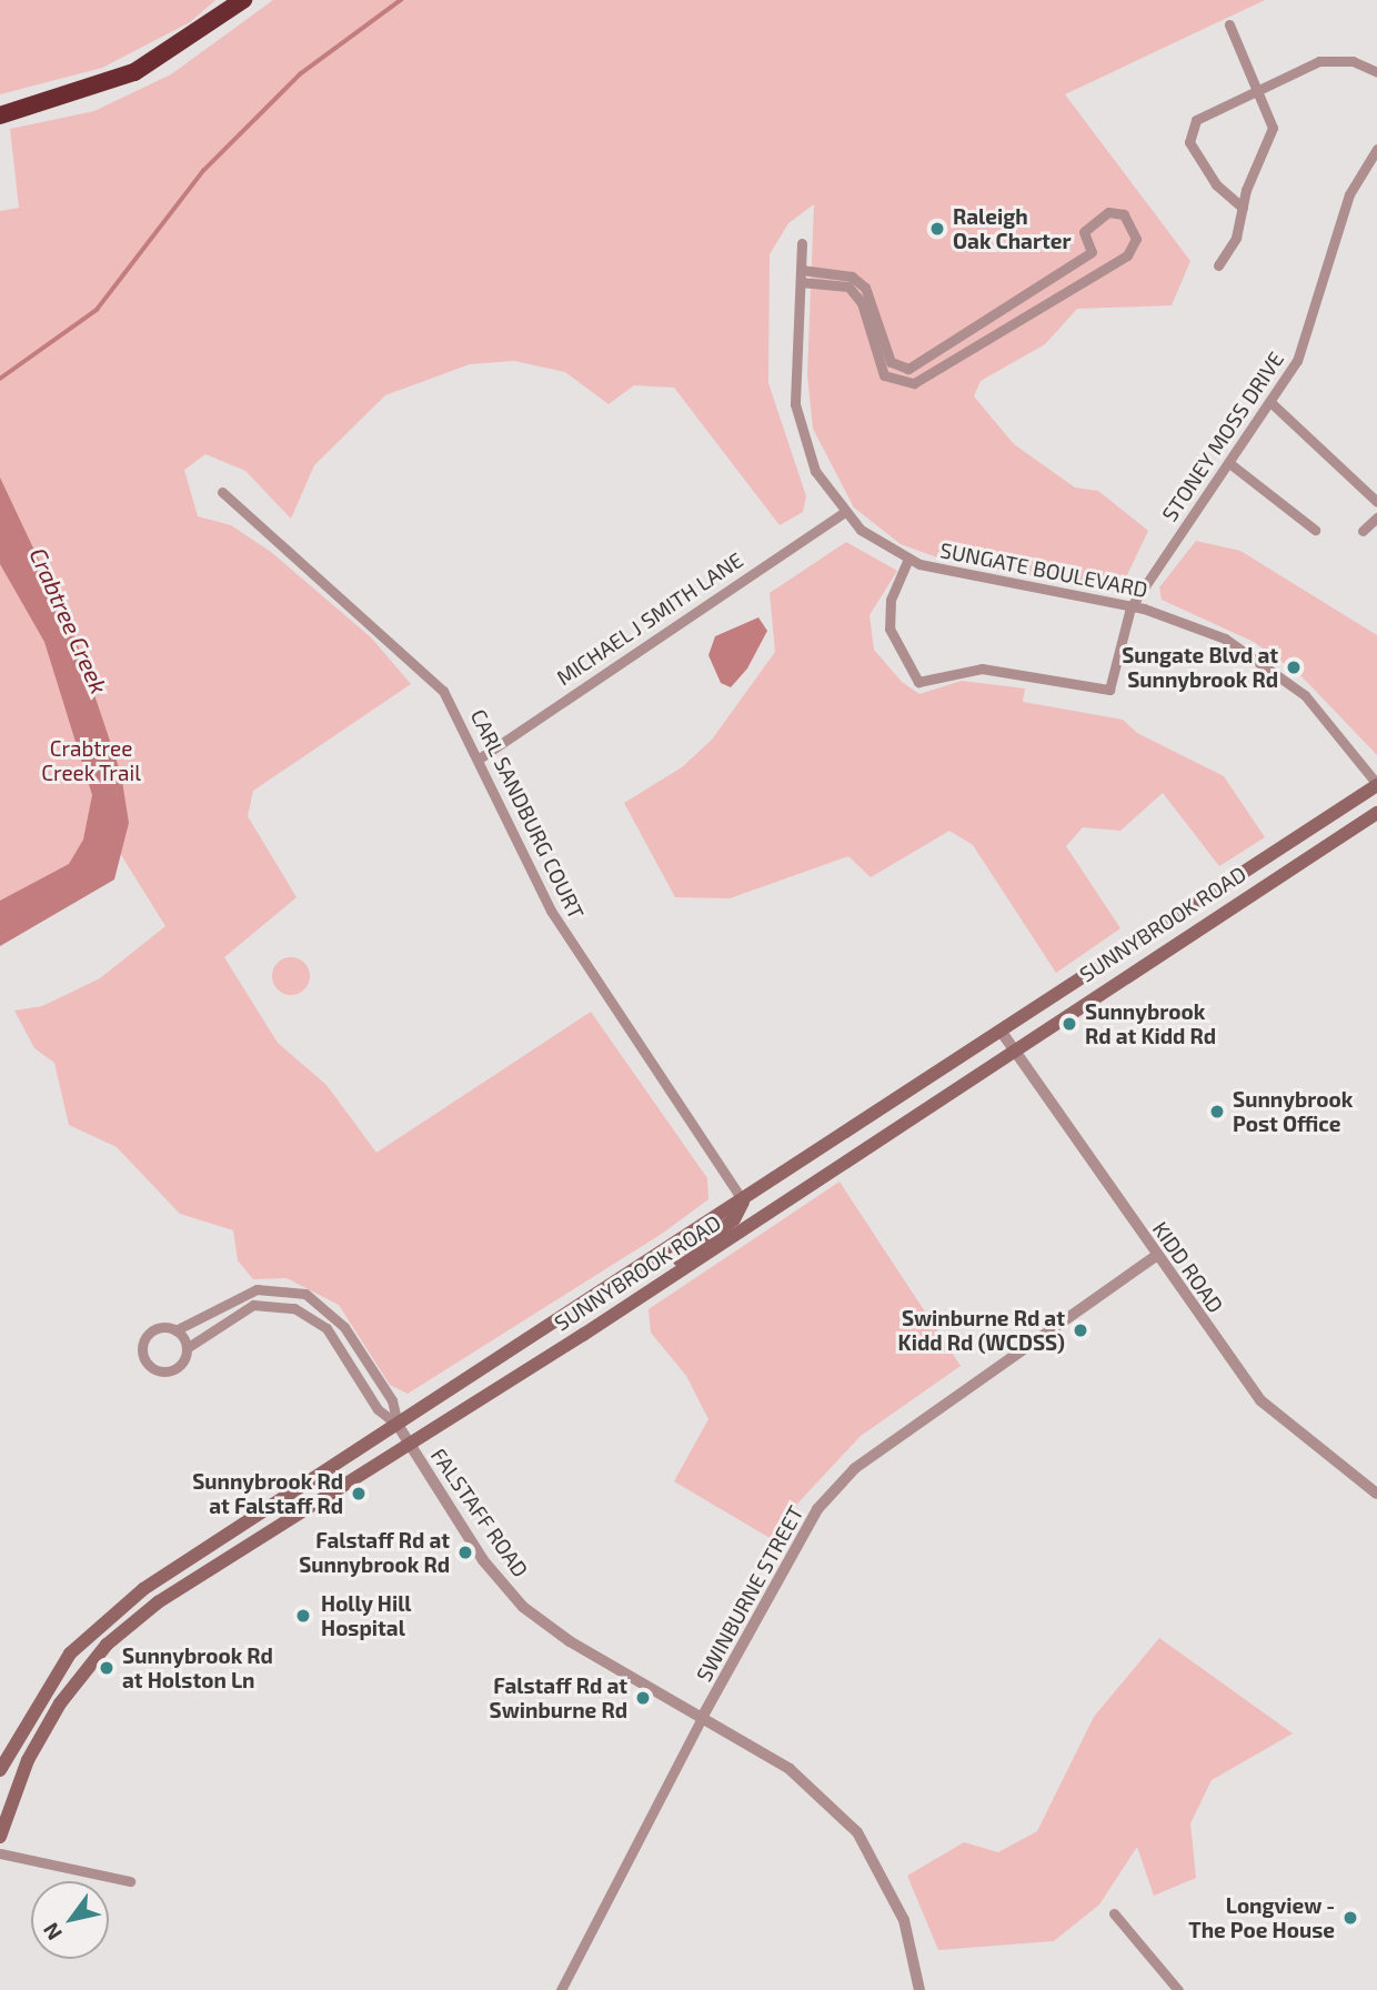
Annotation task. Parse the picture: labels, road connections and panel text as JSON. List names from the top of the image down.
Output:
{
  "streets": {
    "main road": ["SUNNYBROOK ROAD"],
    "street": [
      "STONEY MOSS DRIVE",
      "SUNGATE BOULEVARD",
      "MICHAEL J SMITH LANE",
      "CARL SANDBURG COURT",
      "KIDD ROAD",
      "FALSTAFF ROAD",
      "SWINBURNE STREET"
    ]
  },
  "crossings": [
    ["STONEY MOSS DRIVE", "SUNGATE BOULEVARD"],
    ["SUNGATE BOULEVARD", "MICHAEL J SMITH LANE"],
    ["SUNGATE BOULEVARD", "SUNNYBROOK ROAD"],
    ["MICHAEL J SMITH LANE", "CARL SANDBURG COURT"],
    ["CARL SANDBURG COURT", "SUNNYBROOK ROAD"],
    ["SUNNYBROOK ROAD", "KIDD ROAD"],
    ["SUNNYBROOK ROAD", "FALSTAFF ROAD"],
    ["KIDD ROAD", "SWINBURNE STREET"],
    ["FALSTAFF ROAD", "SWINBURNE STREET"]
  ],
  "water": ["Crabtree Creek"],
  "parks": ["Crabtree Creek Trail"],
  "places": [
    "Raleigh Oak Charter",
    "Sungate Blvd at Sunnybrook Rd",
    "Sunnybrook Rd at Kidd Rd",
    "Sunnybrook Post Office",
    "Swinburne Rd at Kidd Rd (WCDSS)",
    "Sunnybrook Rd at Falstaff Rd",
    "Falstaff Rd at Sunnybrook Rd",
    "Holly Hill Hospital",
    "Sunnybrook Rd at Holston Ln",
    "Falstaff Rd at Swinburne Rd",
    "Longview - The Poe House"
  ],
  "north": "bottom left"
}
